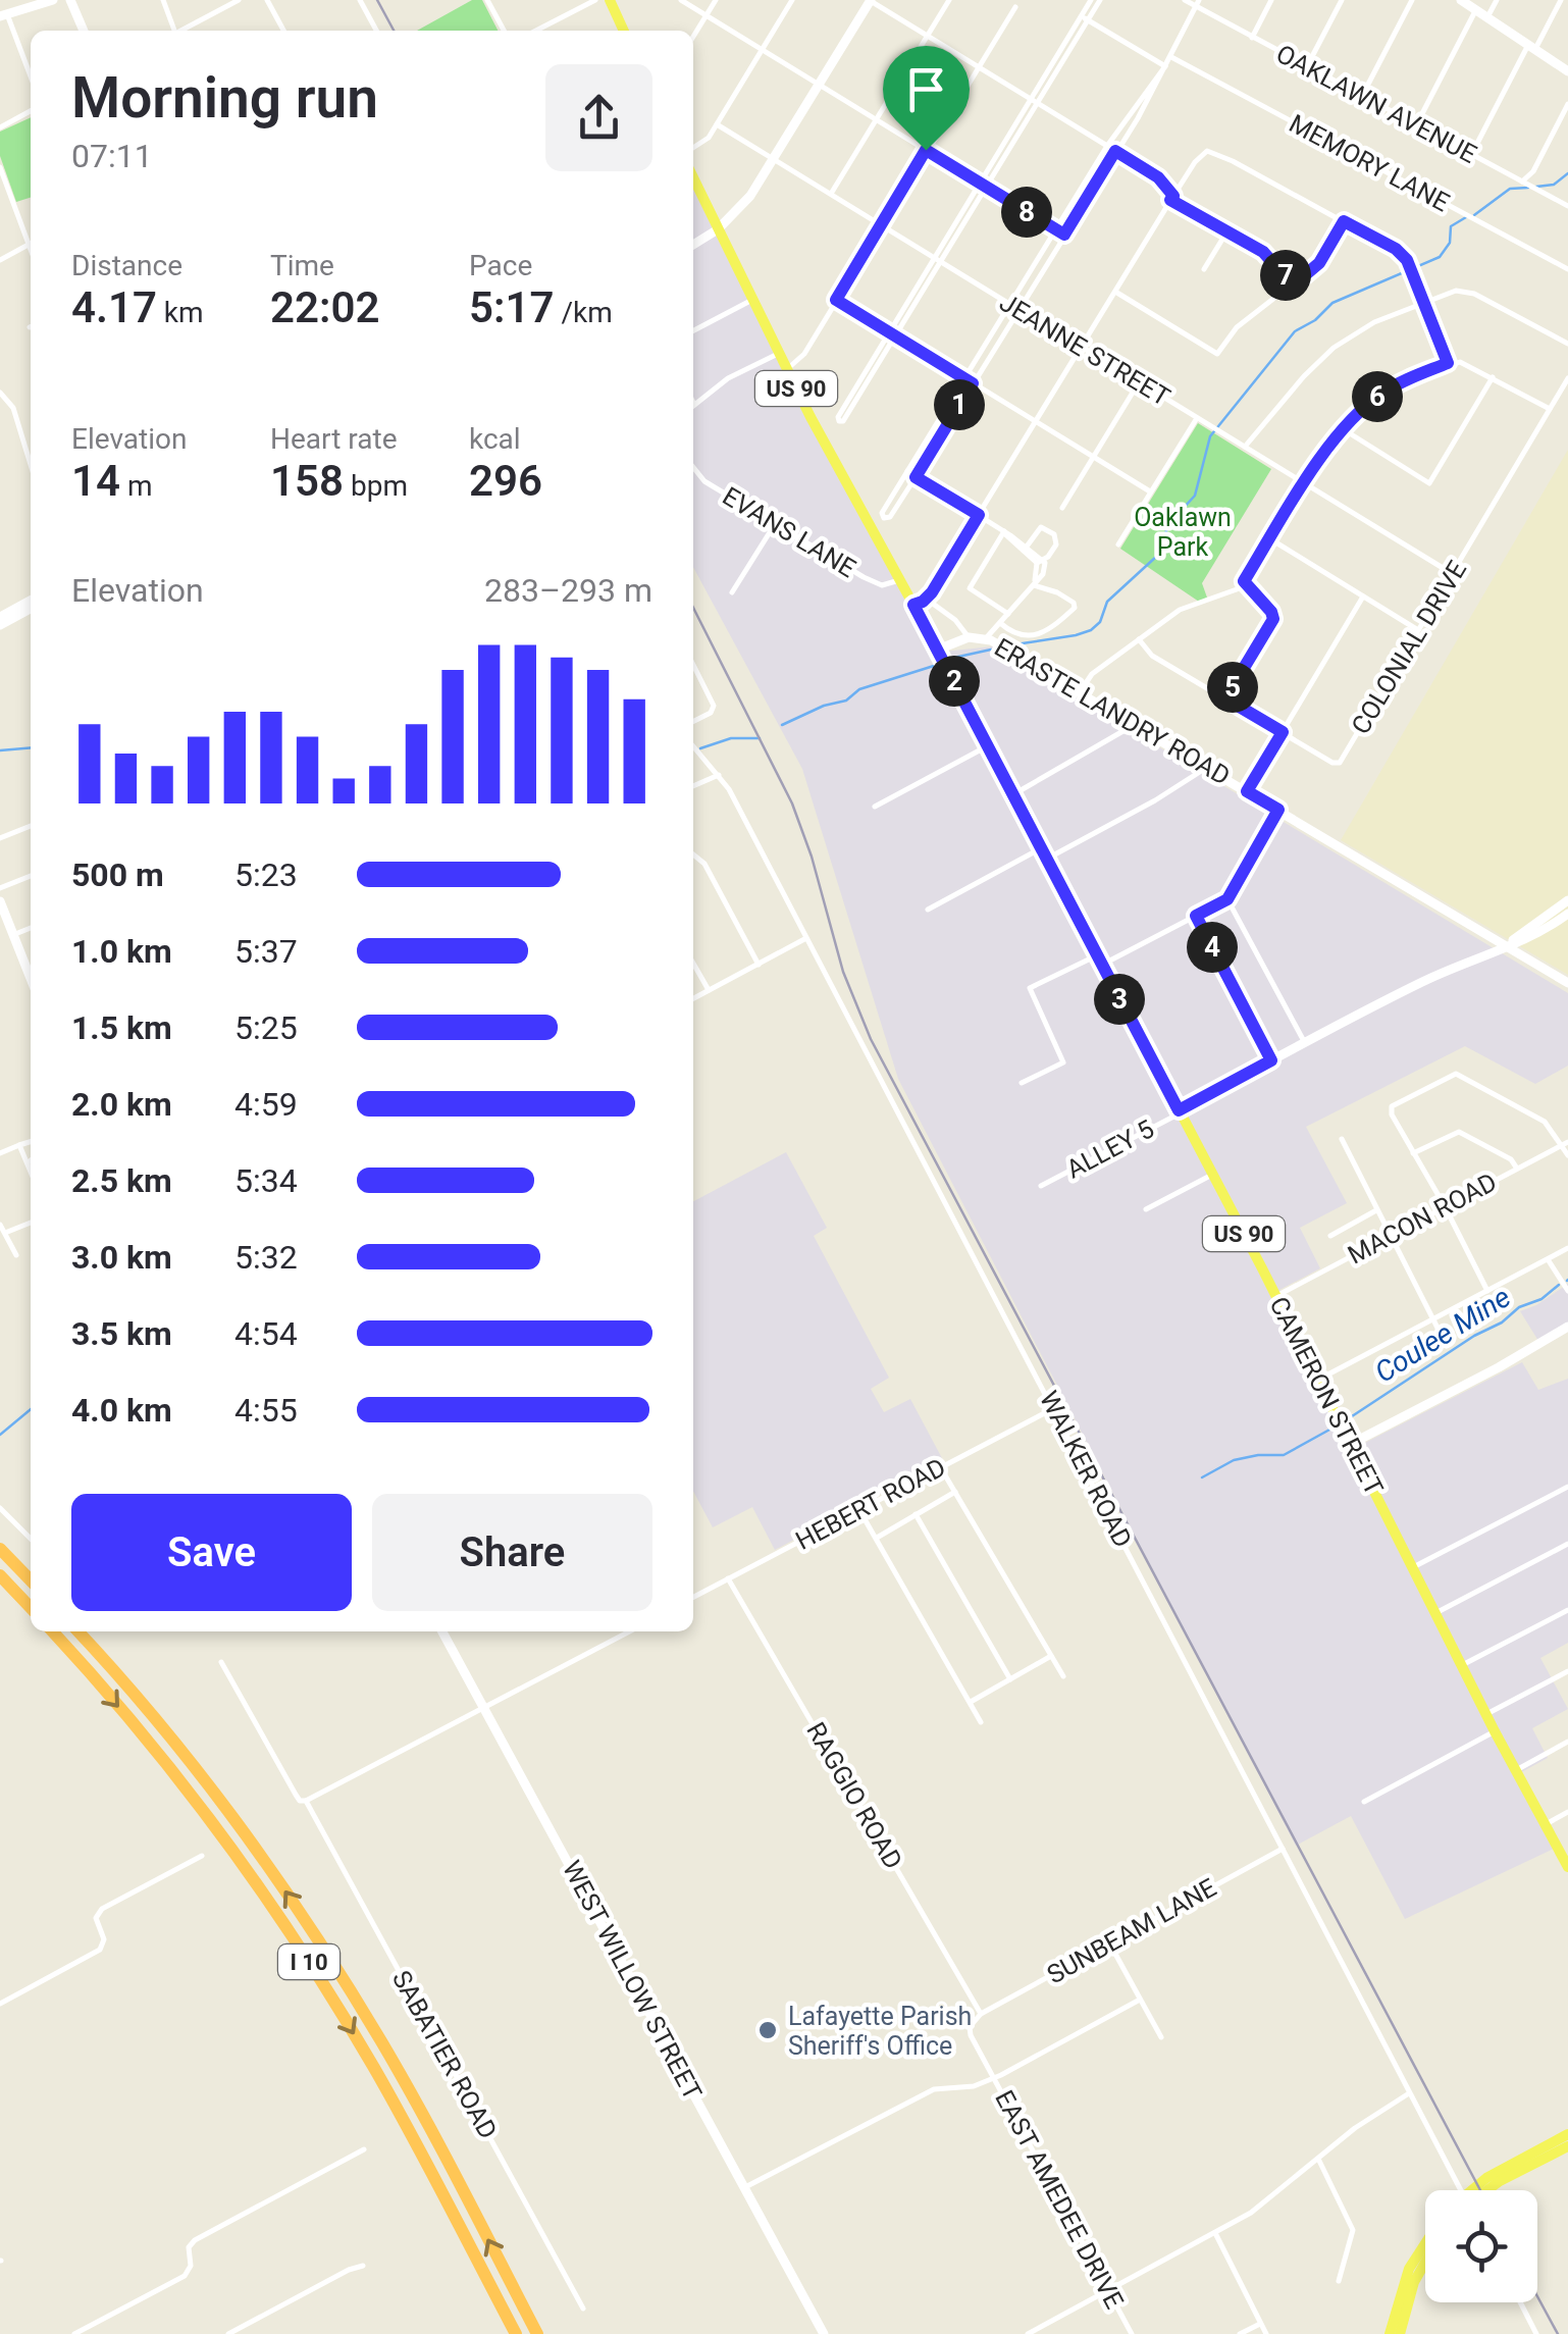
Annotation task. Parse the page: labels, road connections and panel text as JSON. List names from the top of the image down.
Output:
{
  "streets": {
    "highway": ["I 10"],
    "main road": [
      "US 90",
      "ERASTE LANDRY ROAD",
      "CAMERON STREET",
      "WEST WILLOW STREET"
    ],
    "street": [
      "OAKLAWN AVENUE",
      "MEMORY LANE",
      "JEANNE STREET",
      "EVANS LANE",
      "COLONIAL DRIVE",
      "ALLEY 5",
      "MACON ROAD",
      "WALKER ROAD",
      "HEBERT ROAD",
      "RAGGIO ROAD",
      "SUNBEAM LANE",
      "SABATIER ROAD",
      "EAST AMEDEE DRIVE"
    ]
  },
  "crossings": [
    ["JEANNE STREET", "COLONIAL DRIVE"],
    ["EVANS LANE", "CAMERON STREET"],
    ["ERASTE LANDRY ROAD", "CAMERON STREET"],
    ["ALLEY 5", "CAMERON STREET"],
    ["MACON ROAD", "CAMERON STREET"],
    ["WALKER ROAD", "HEBERT ROAD"],
    ["WALKER ROAD", "SUNBEAM LANE"],
    ["HEBERT ROAD", "RAGGIO ROAD"],
    ["RAGGIO ROAD", "SUNBEAM LANE"],
    ["RAGGIO ROAD", "EAST AMEDEE DRIVE"],
    ["SUNBEAM LANE", "EAST AMEDEE DRIVE"]
  ],
  "water": ["Coulee Mine"],
  "parks": ["Oaklawn Park"],
  "places": ["Lafayette Parish Sheriff's Office"],
  "page": {
    "heading": ["Morning run", "07:11"],
    "pins": [
      "8",
      "7",
      "6",
      "1",
      "2",
      "5",
      "4",
      "3"
    ],
    "stats": [
      ["Distance", "4.17 km"],
      ["Time", "22:02"],
      ["Pace", "5:17 /km"],
      ["Elevation", "14 m"],
      ["Heart rate", "158 bpm"],
      ["kcal", "296"]
    ],
    "chart": ["Elevation", "283–293 m"],
    "list": [
      {
        "name": "500 m",
        "note": "5:23"
      },
      {
        "name": "1.0 km",
        "note": "5:37"
      },
      {
        "name": "1.5 km",
        "note": "5:25"
      },
      {
        "name": "2.0 km",
        "note": "4:59"
      },
      {
        "name": "2.5 km",
        "note": "5:34"
      },
      {
        "name": "3.0 km",
        "note": "5:32"
      },
      {
        "name": "3.5 km",
        "note": "4:54"
      },
      {
        "name": "4.0 km",
        "note": "4:55"
      }
    ],
    "buttons": ["Save", "Share"]
  }
}
